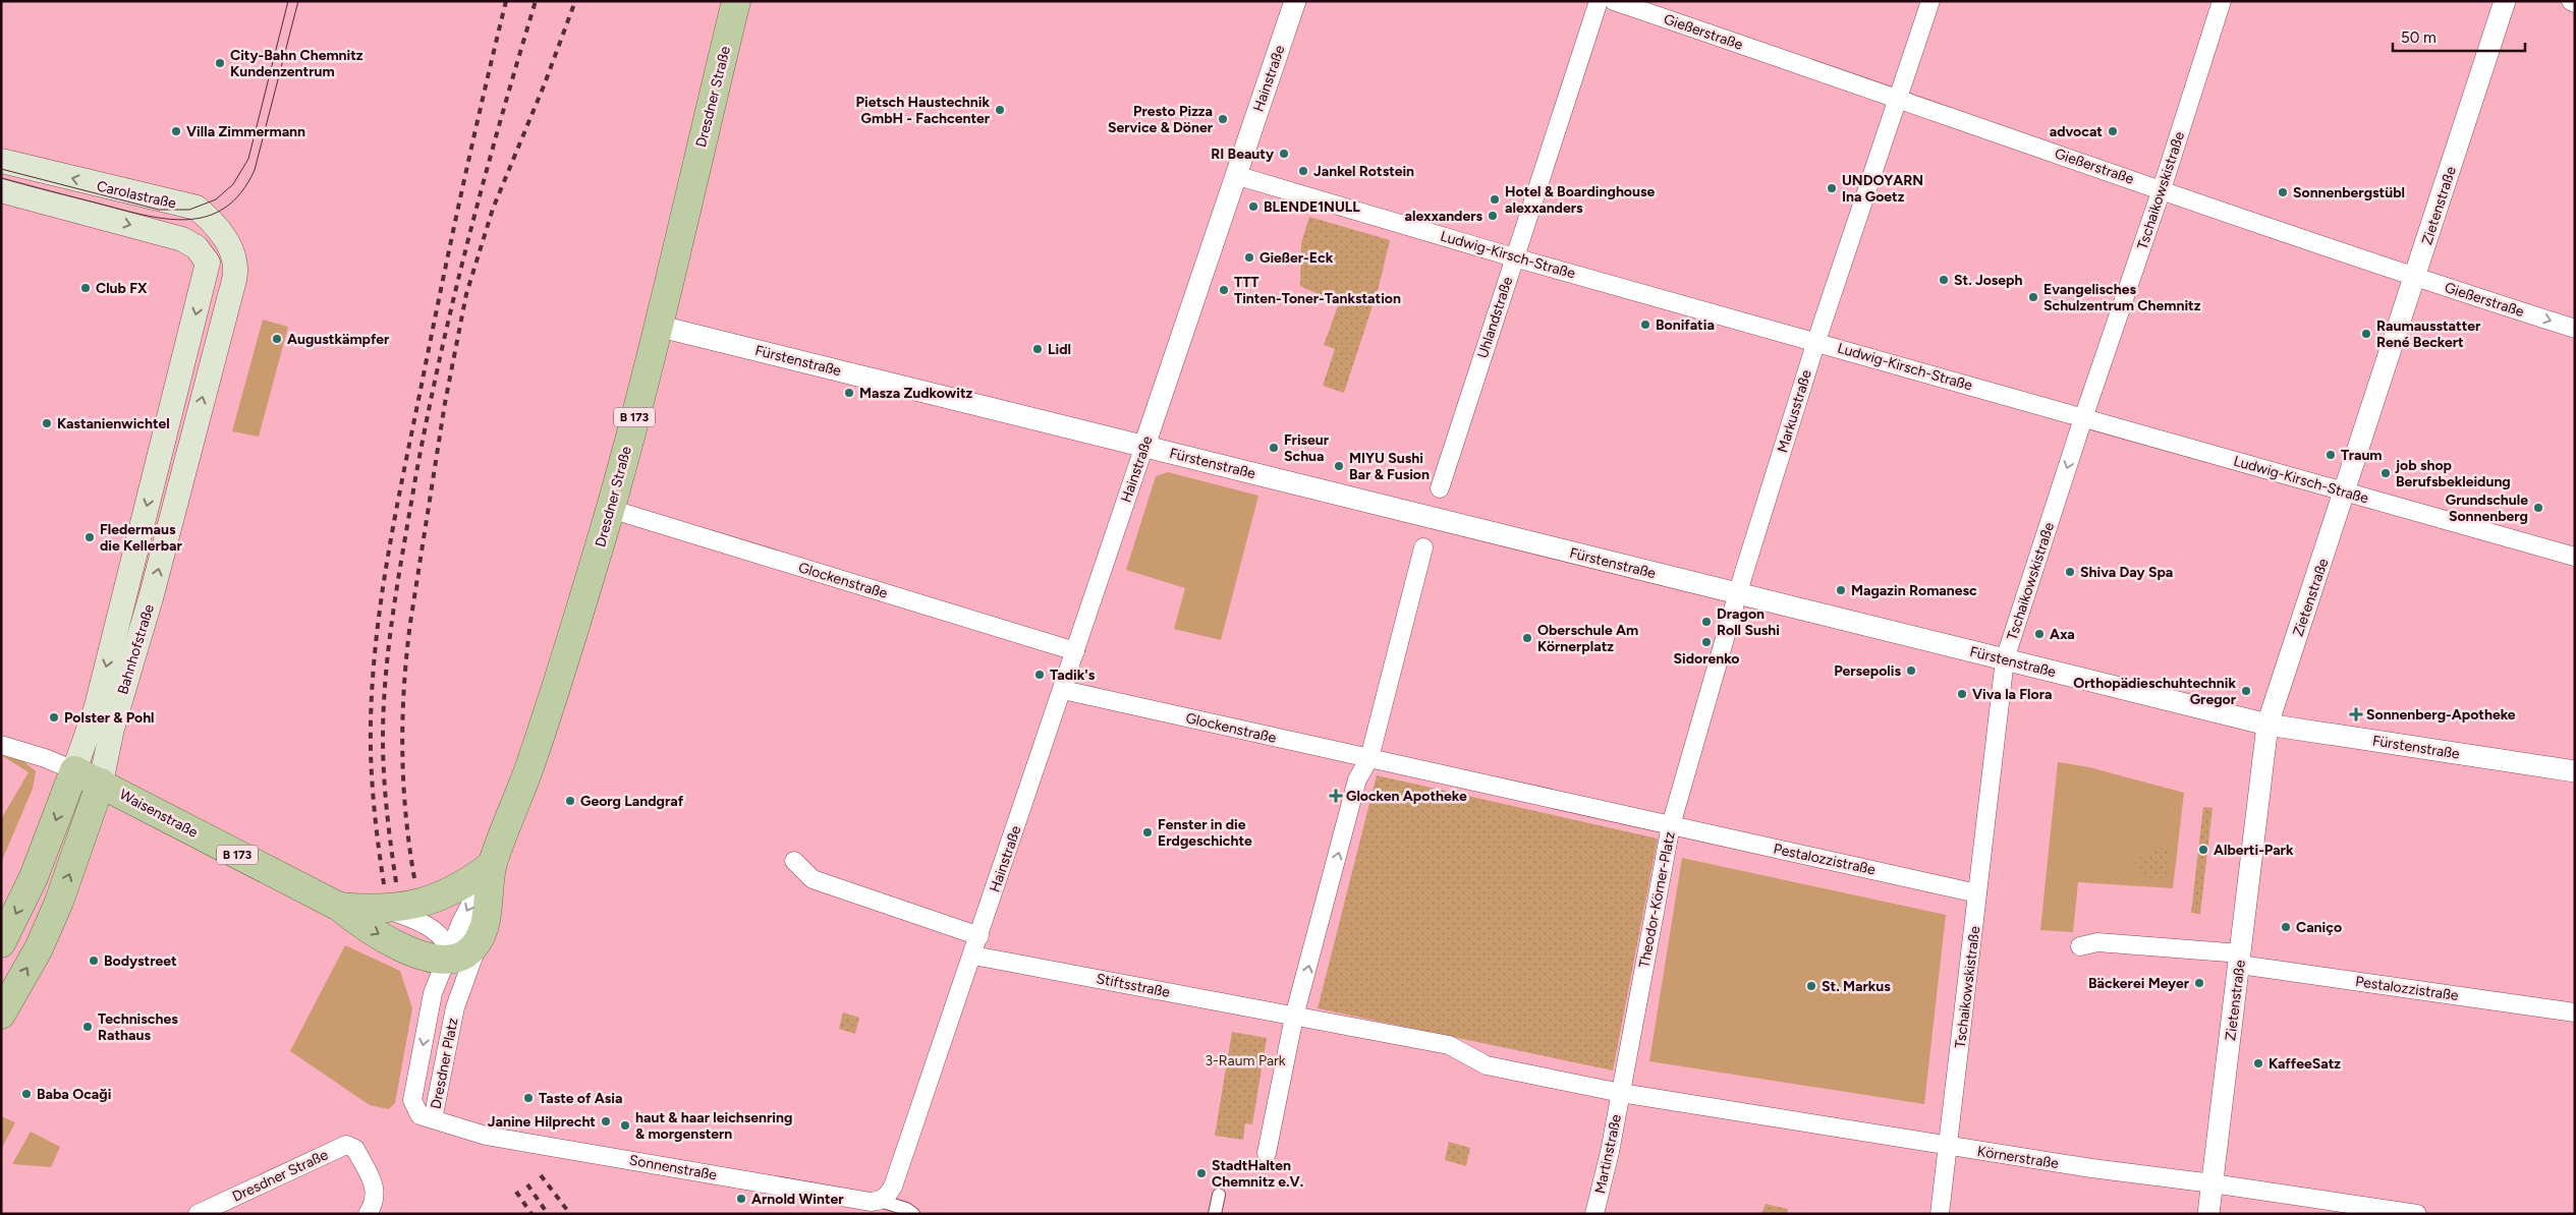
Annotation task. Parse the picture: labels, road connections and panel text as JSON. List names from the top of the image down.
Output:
{
  "streets": {
    "main road": [
      "Dresdner Straße",
      "Carolastraße",
      "B 173",
      "Bahnhofstraße",
      "Waisenstraße"
    ],
    "street": [
      "Gießerstraße",
      "Hainstraße",
      "Tschaikowskistraße",
      "Zietenstraße",
      "Ludwig-Kirsch-Straße",
      "Uhlandstraße",
      "Fürstenstraße",
      "Markusstraße",
      "Glockenstraße",
      "Pestalozzistraße",
      "Theodor-Körner-Platz",
      "Stiftsstraße",
      "Dresdner Platz",
      "Martinstraße",
      "Körnerstraße",
      "Sonnenstraße"
    ]
  },
  "crossings": [
    ["Gießerstraße", "Tschaikowskistraße"],
    ["Gießerstraße", "Zietenstraße"],
    ["Gießerstraße", "Markusstraße"],
    ["Hainstraße", "Ludwig-Kirsch-Straße"],
    ["Hainstraße", "Fürstenstraße"],
    ["Hainstraße", "Glockenstraße"],
    ["Hainstraße", "Stiftsstraße"],
    ["Hainstraße", "Sonnenstraße"],
    ["Dresdner Straße", "Fürstenstraße"],
    ["Dresdner Straße", "B 173"],
    ["Dresdner Straße", "Glockenstraße"],
    ["Dresdner Straße", "Waisenstraße"],
    ["Dresdner Straße", "Dresdner Platz"],
    ["Tschaikowskistraße", "Ludwig-Kirsch-Straße"],
    ["Tschaikowskistraße", "Fürstenstraße"],
    ["Tschaikowskistraße", "Pestalozzistraße"],
    ["Tschaikowskistraße", "Körnerstraße"],
    ["Carolastraße", "Bahnhofstraße"],
    ["Zietenstraße", "Ludwig-Kirsch-Straße"],
    ["Zietenstraße", "Fürstenstraße"],
    ["Zietenstraße", "Pestalozzistraße"],
    ["Zietenstraße", "Körnerstraße"],
    ["Ludwig-Kirsch-Straße", "Uhlandstraße"],
    ["Ludwig-Kirsch-Straße", "Markusstraße"],
    ["Fürstenstraße", "Markusstraße"],
    ["Markusstraße", "Pestalozzistraße"],
    ["Markusstraße", "Theodor-Körner-Platz"],
    ["B 173", "Waisenstraße"],
    ["Glockenstraße", "Theodor-Körner-Platz"],
    ["Bahnhofstraße", "Waisenstraße"],
    ["Pestalozzistraße", "Theodor-Körner-Platz"],
    ["Theodor-Körner-Platz", "Martinstraße"],
    ["Theodor-Körner-Platz", "Körnerstraße"],
    ["Dresdner Platz", "Sonnenstraße"],
    ["Martinstraße", "Körnerstraße"]
  ],
  "parks": ["3-Raum Park"],
  "places": {
    "other": [
      "City-Bahn Chemnitz Kundenzentrum",
      "Pietsch Haustechnik GmbH - Fachcenter",
      "Presto Pizza Service & Döner",
      "Villa Zimmermann",
      "advocat",
      "RI Beauty",
      "Jankel Rotstein",
      "UNDOYARN Ina Goetz",
      "Sonnenbergstübl",
      "Hotel & Boardinghouse alexxanders",
      "BLENDE1NULL",
      "alexxanders",
      "Gießer-Eck",
      "St. Joseph",
      "Club FX",
      "TTT Tinten-Toner-Tankstation",
      "Evangelisches Schulzentrum Chemnitz",
      "Bonifatia",
      "Raumausstatter René Beckert",
      "Augustkämpfer",
      "Lidl",
      "Masza Zudkowitz",
      "Kastanienwichtel",
      "Friseur Schua",
      "Traum",
      "MIYU Sushi Bar & Fusion",
      "job shop Berufsbekleidung",
      "Grundschule Sonnenberg",
      "Fledermaus die Kellerbar",
      "Shiva Day Spa",
      "Magazin Romanesc",
      "Dragon Roll Sushi",
      "Axa",
      "Oberschule Am Körnerplatz",
      "Sidorenko",
      "Persepolis",
      "Tadik's",
      "Orthopädieschuhtechnik Gregor",
      "Viva la Flora",
      "Polster & Pohl",
      "Georg Landgraf",
      "Fenster in die Erdgeschichte",
      "Alberti-Park",
      "Caniço",
      "Bodystreet",
      "Bäckerei Meyer",
      "St. Markus",
      "Technisches Rathaus",
      "KaffeeSatz",
      "Baba Ocaği",
      "Taste of Asia",
      "Janine Hilprecht",
      "haut & haar leichsenring & morgenstern",
      "StadtHalten Chemnitz e.V.",
      "Arnold Winter"
    ],
    "health": ["Sonnenberg-Apotheke", "Glocken Apotheke"]
  },
  "scale_bar": "50 m"
}
